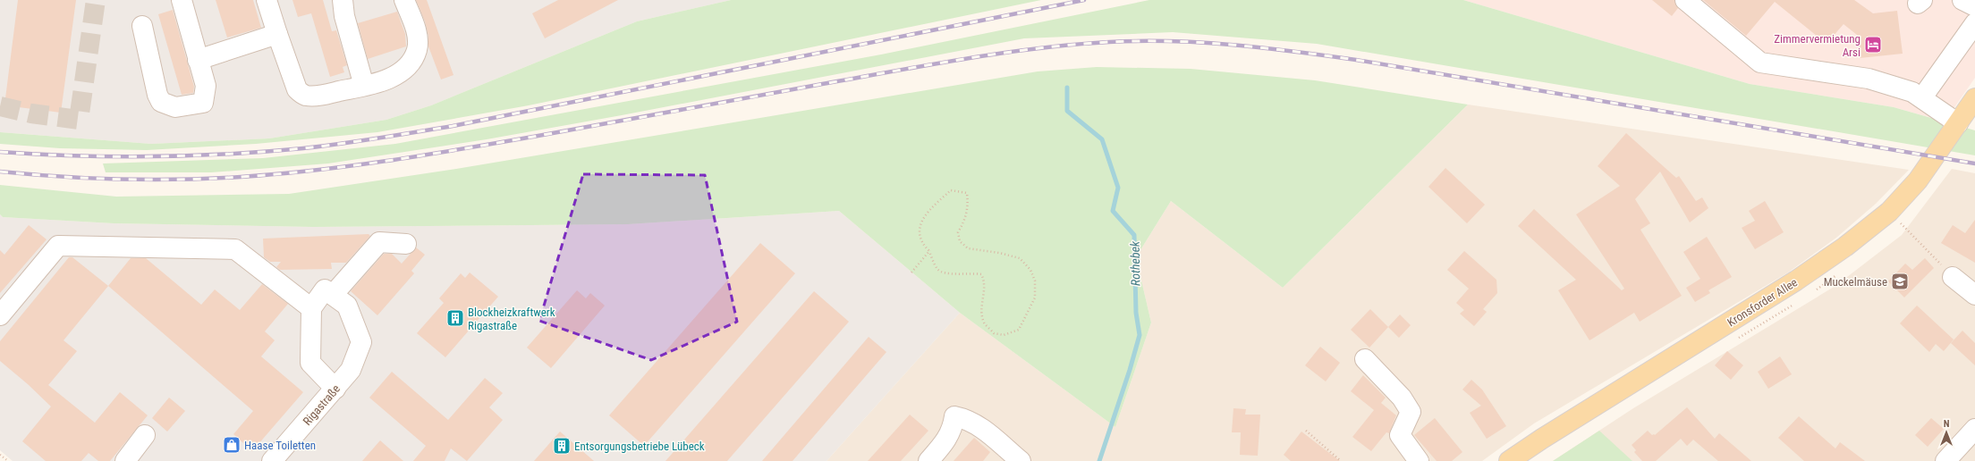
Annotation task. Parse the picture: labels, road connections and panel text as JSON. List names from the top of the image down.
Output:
{
  "streets": {
    "main road": ["Kronsforder Allee"],
    "street": ["Rigastraße"]
  },
  "water": ["Rothebek"],
  "places": {
    "hotel": ["Zimmervermietung Arsi"],
    "school or university": ["Muckelmäuse"],
    "building": ["Blockheizkraftwerk Rigastraße", "Entsorgungsbetriebe Lübeck"],
    "shop": ["Haase Toiletten"]
  },
  "north": "top"
}
